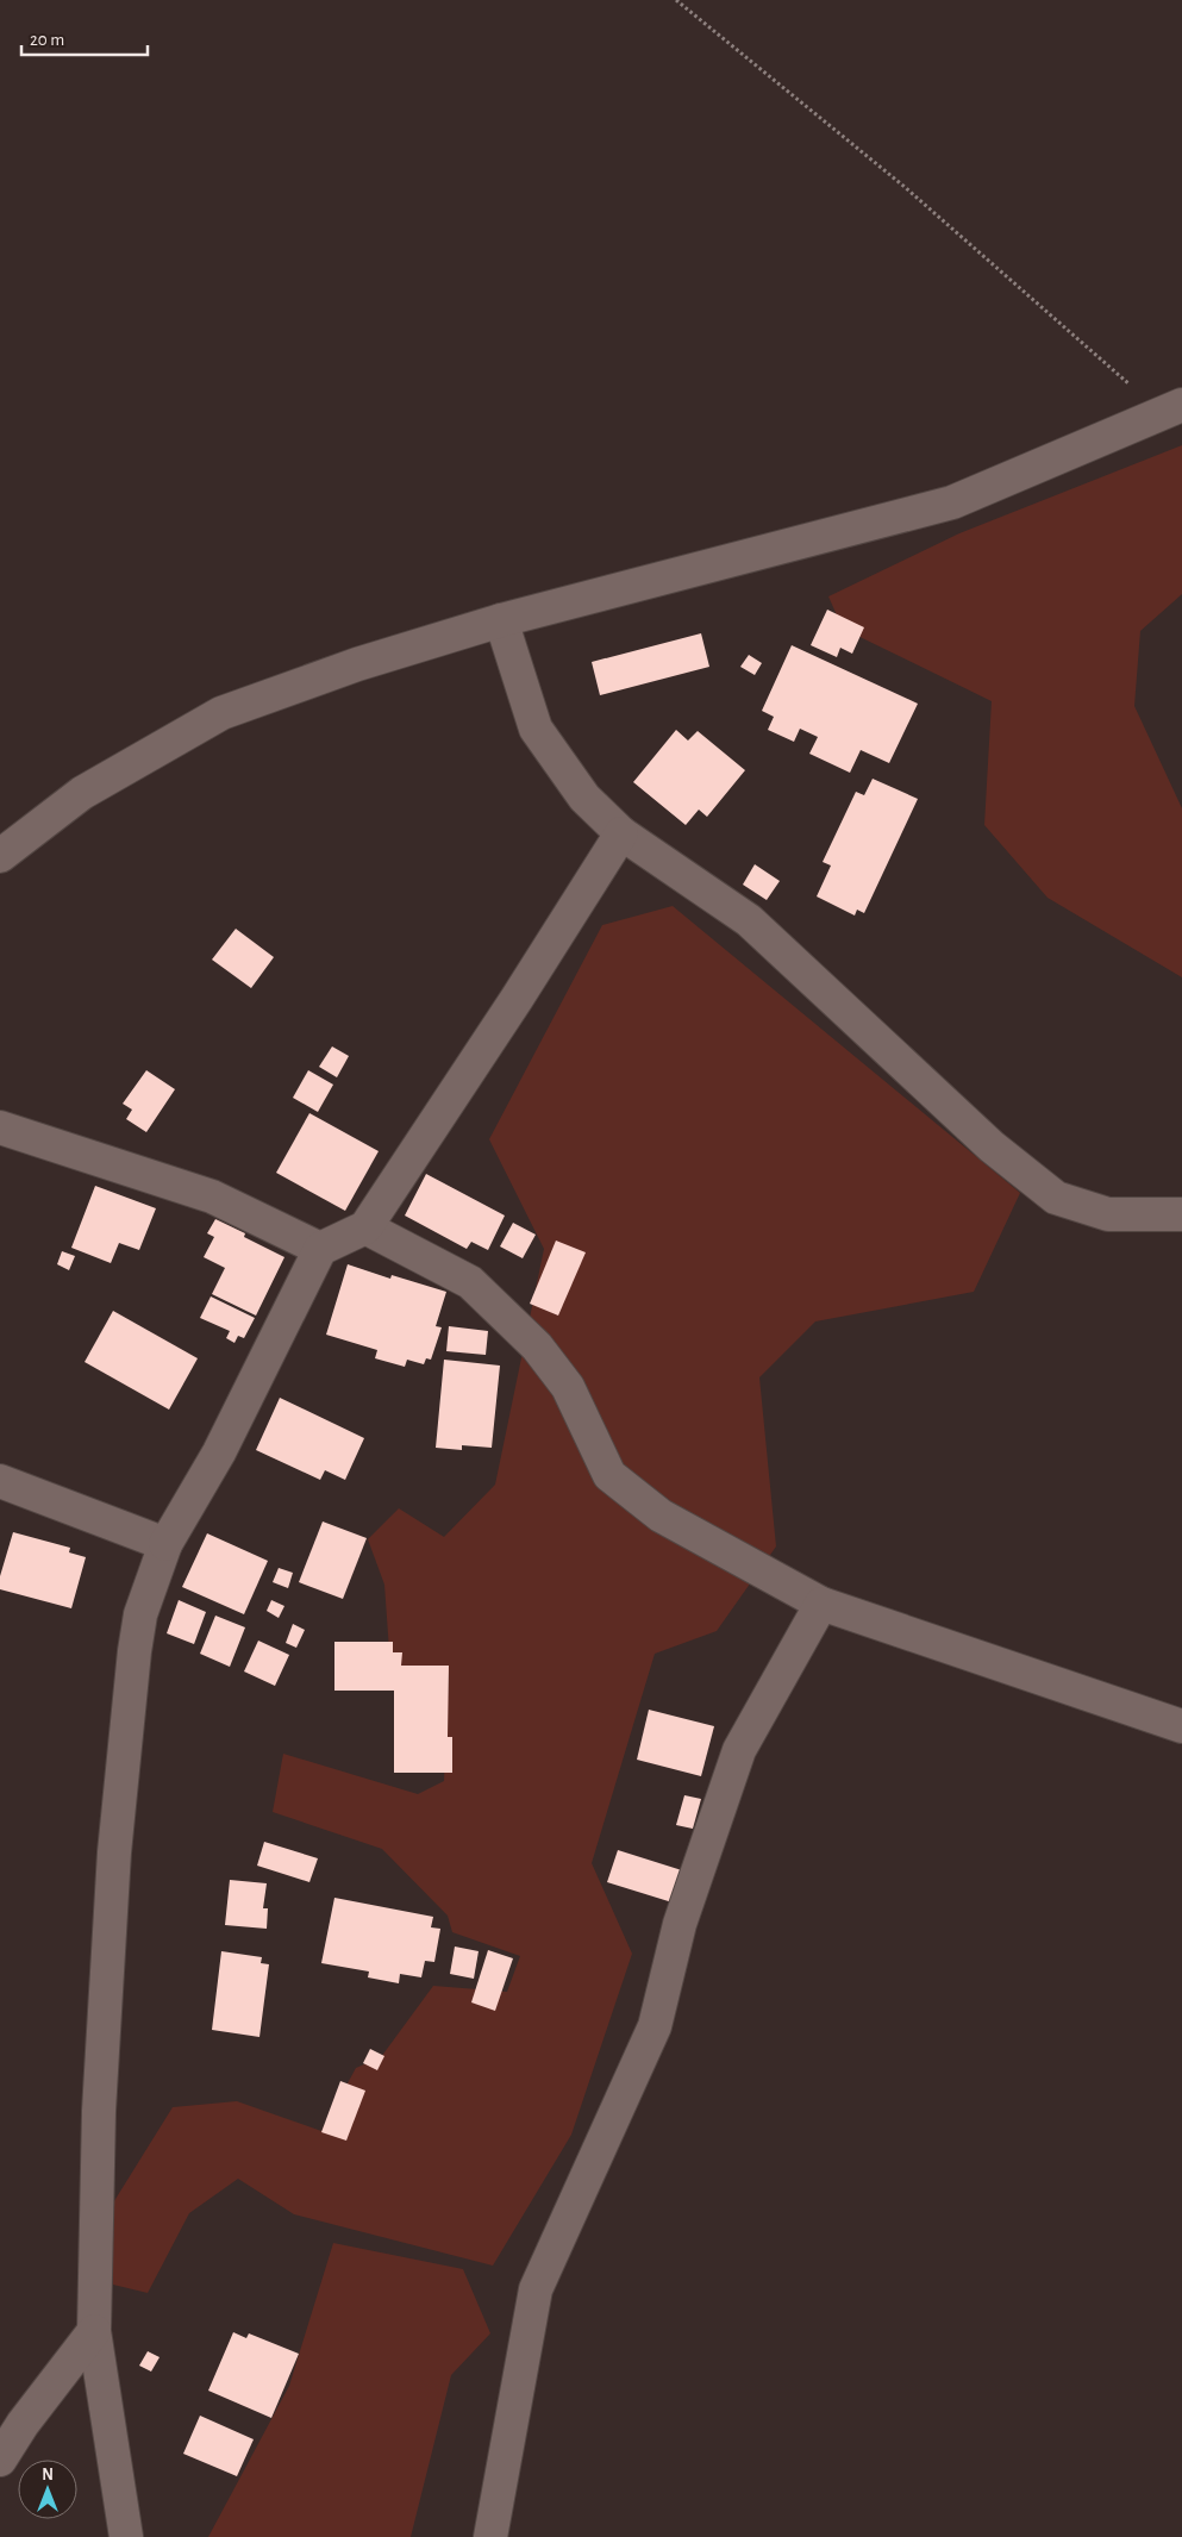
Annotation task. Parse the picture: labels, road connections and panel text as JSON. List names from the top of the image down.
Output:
{
  "scale_bar": "20 m",
  "north": "top"
}
